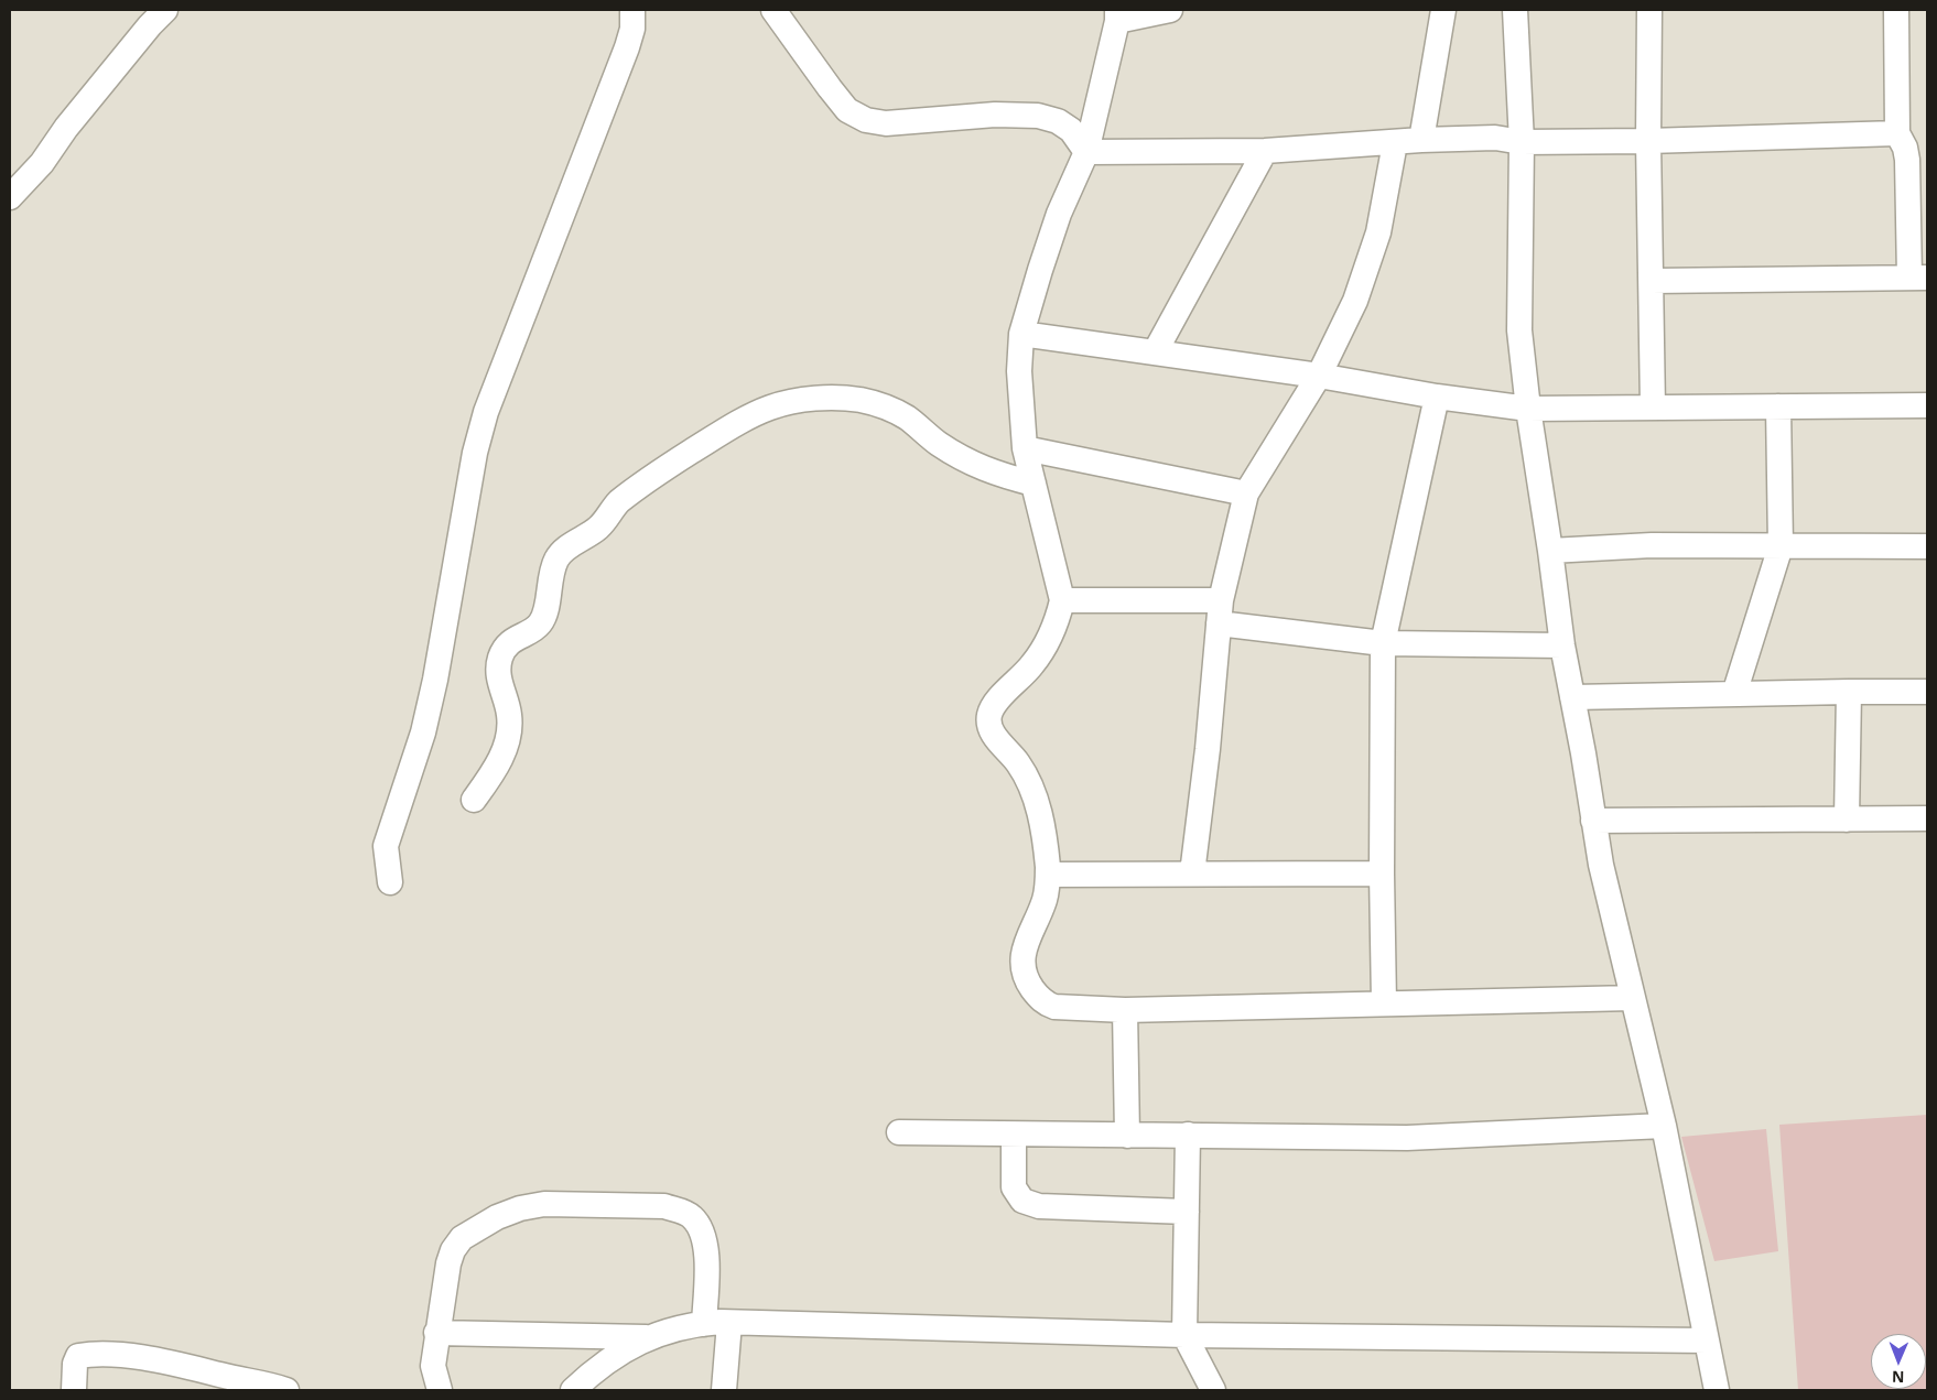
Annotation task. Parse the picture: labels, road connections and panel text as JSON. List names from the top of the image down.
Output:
{
  "north": "bottom"
}
